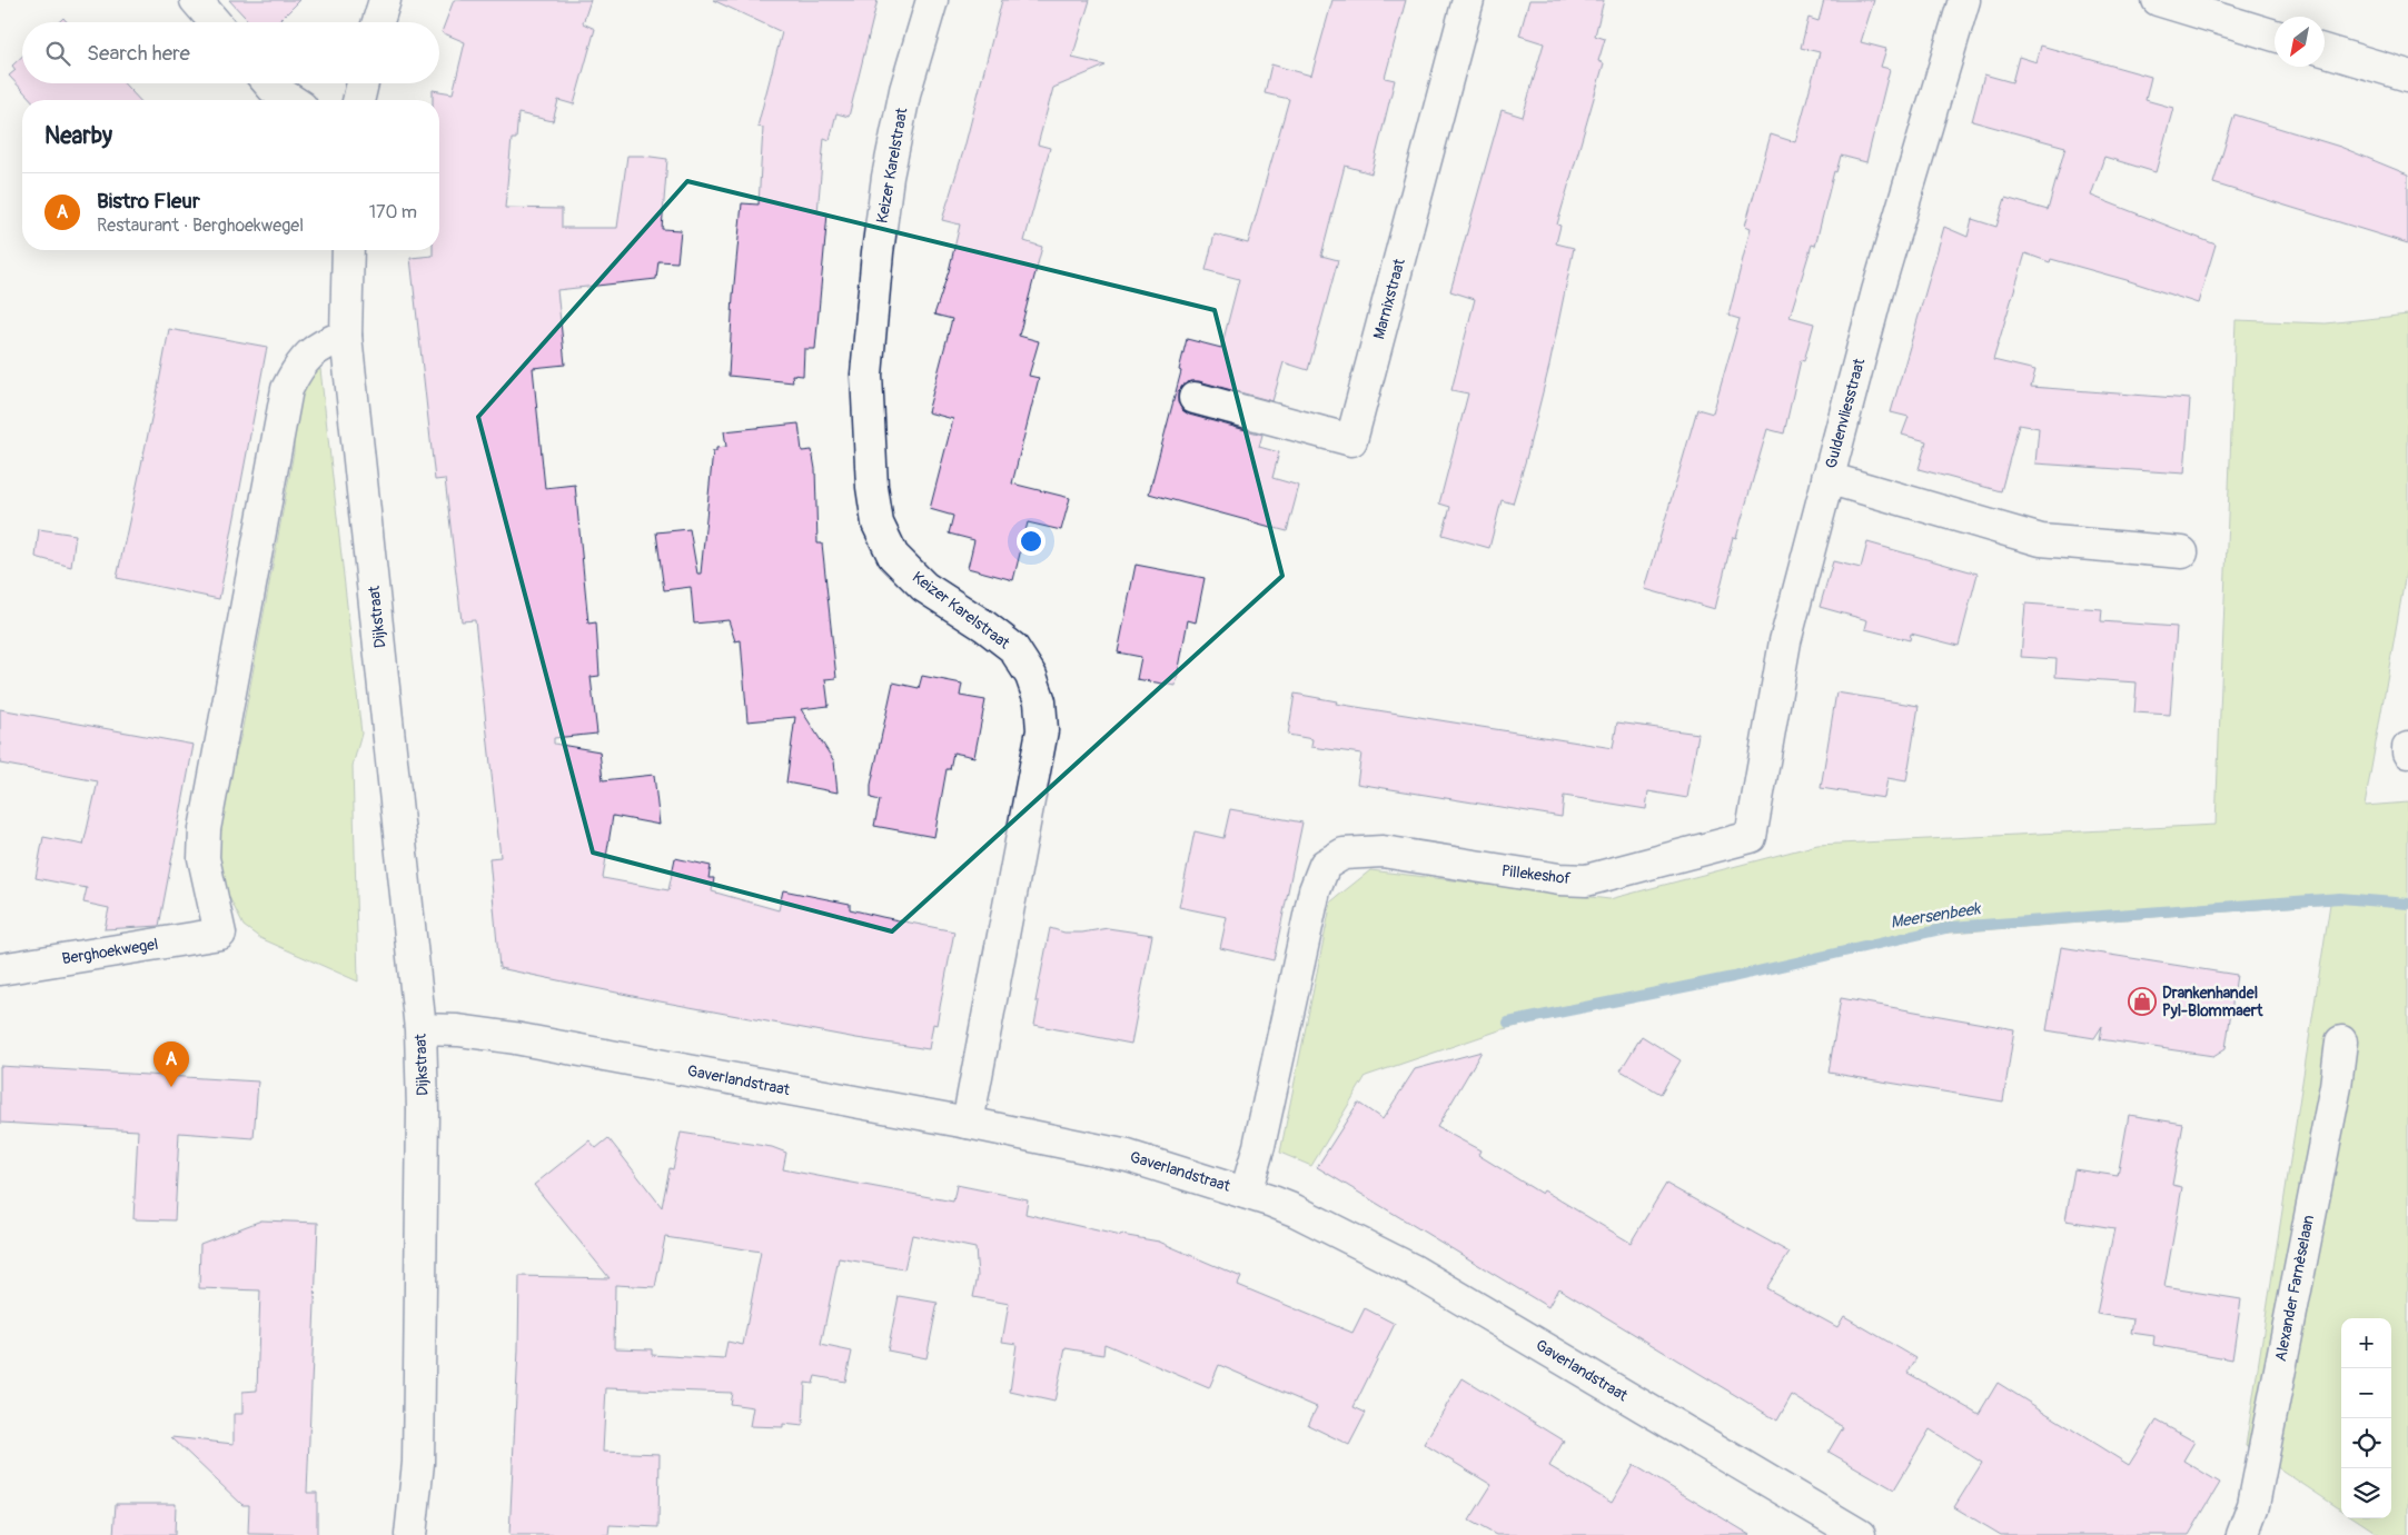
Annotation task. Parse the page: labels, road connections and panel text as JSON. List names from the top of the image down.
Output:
{
  "streets": {
    "street": [
      "Keizer Karelstraat",
      "Marnixstraat",
      "Guldenvliesstraat",
      "Dijkstraat",
      "Pillekeshof",
      "Berghoekwegel",
      "Gaverlandstraat",
      "Alexander Farnèselaan"
    ]
  },
  "crossings": [
    ["Keizer Karelstraat", "Gaverlandstraat"],
    ["Guldenvliesstraat", "Pillekeshof"],
    ["Dijkstraat", "Berghoekwegel"],
    ["Dijkstraat", "Gaverlandstraat"],
    ["Pillekeshof", "Gaverlandstraat"]
  ],
  "water": ["Meersenbeek"],
  "places": {
    "shop": ["Drankenhandel Pyl-Blommaert"]
  },
  "north": "bottom left",
  "page": {
    "search": "Search here",
    "heading": "Nearby",
    "list": [
      {
        "mark": "A",
        "name": "Bistro Fleur",
        "note": "Restaurant · Berghoekwegel",
        "value": "170 m"
      }
    ],
    "pins": "A",
    "map_buttons": ["+", "−"]
  }
}
